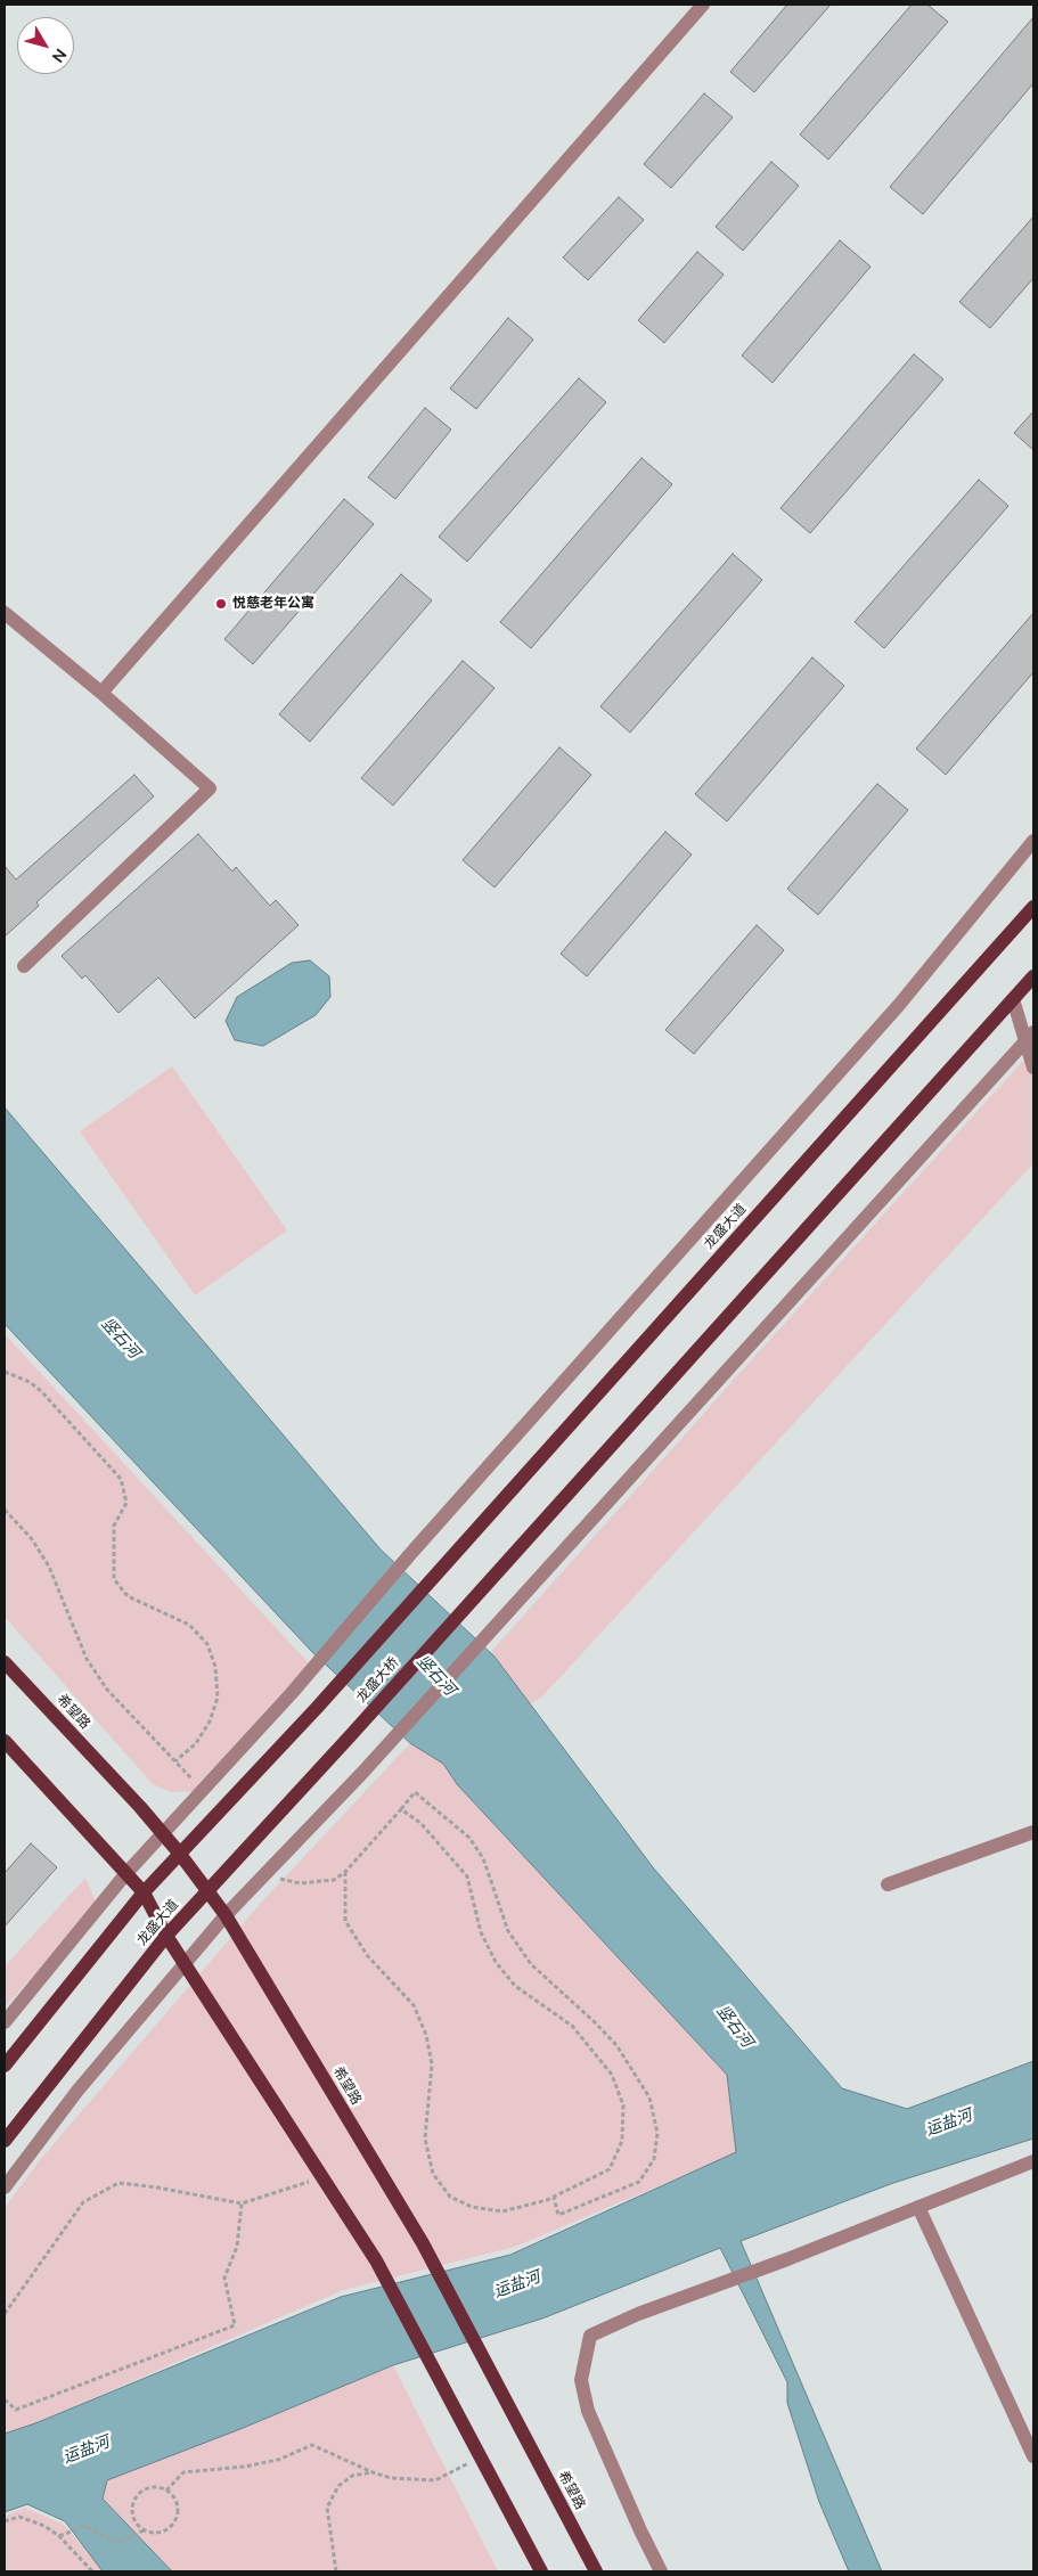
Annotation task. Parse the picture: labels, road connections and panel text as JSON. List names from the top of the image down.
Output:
{
  "streets": {
    "main road": ["龙盛大道", "龙盛大桥", "希望路"]
  },
  "crossings": [
    ["龙盛大道", "龙盛大桥"],
    ["龙盛大道", "希望路"],
    ["龙盛大桥", "希望路"]
  ],
  "water": ["竖石河", "运盐河"],
  "places": ["悦慈老年公寓"],
  "north": "bottom right"
}
